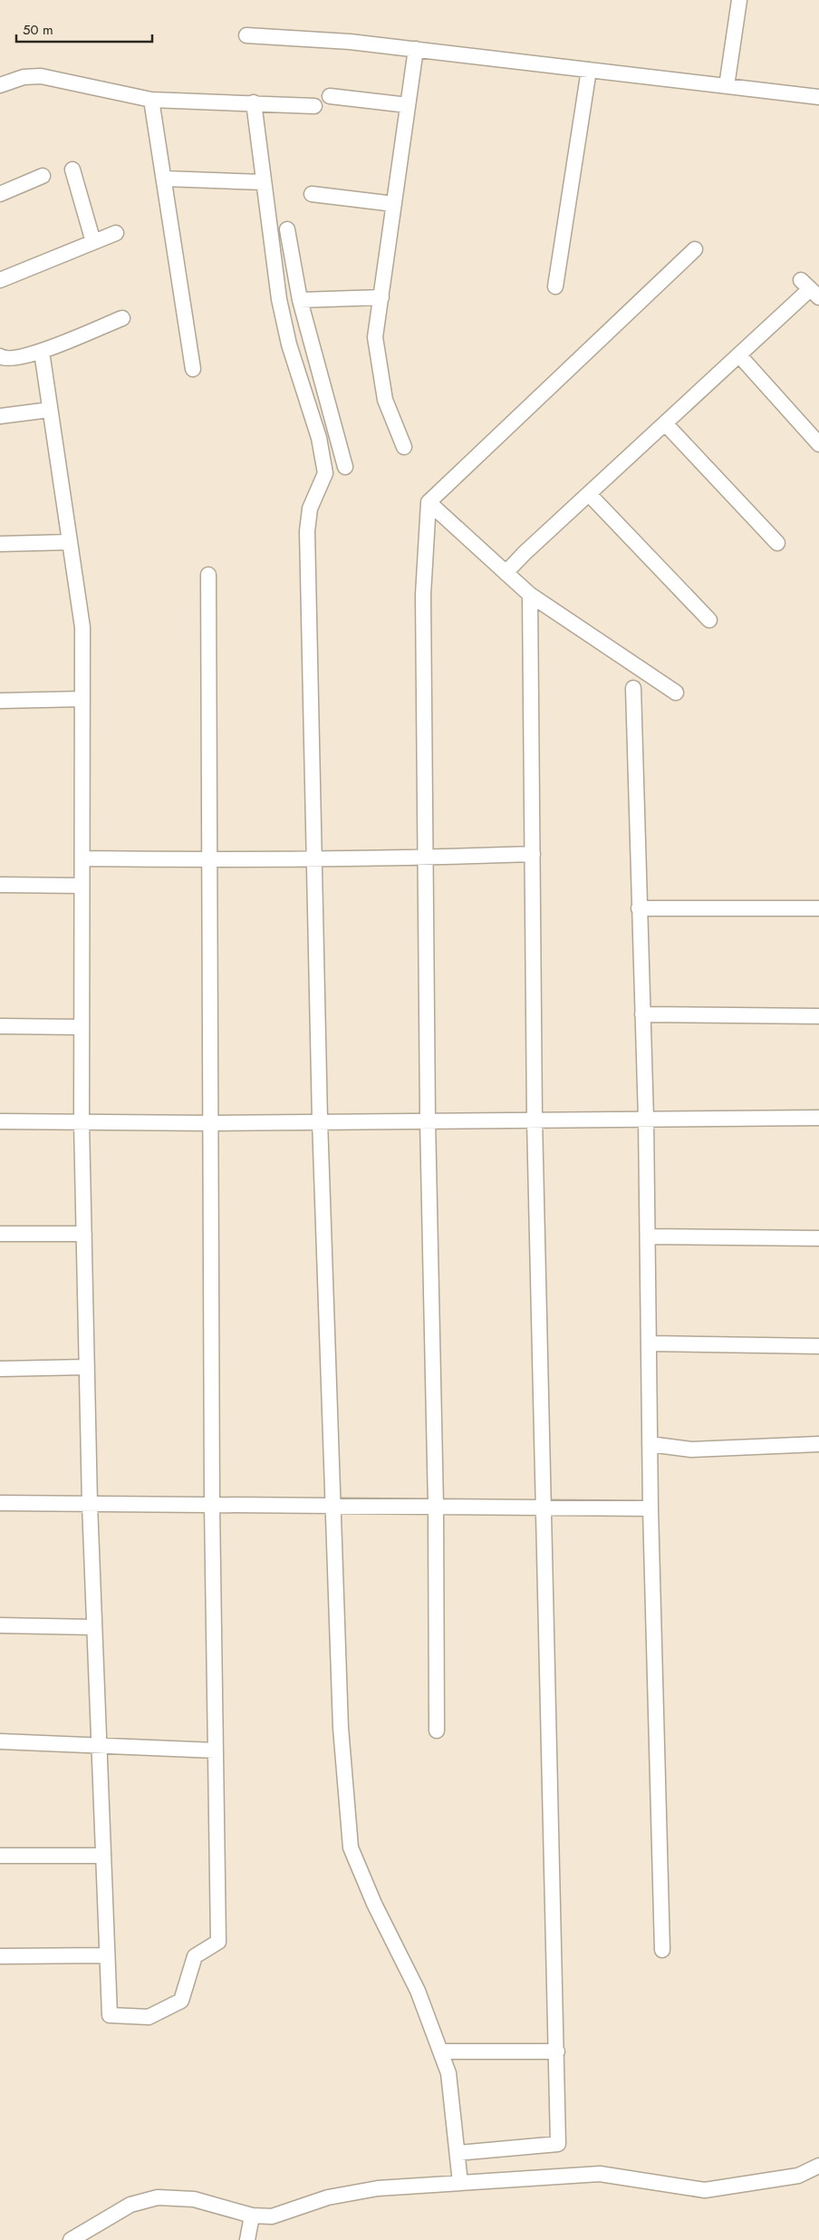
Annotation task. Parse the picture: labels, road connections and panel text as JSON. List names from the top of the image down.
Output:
{
  "scale_bar": "50 m"
}
